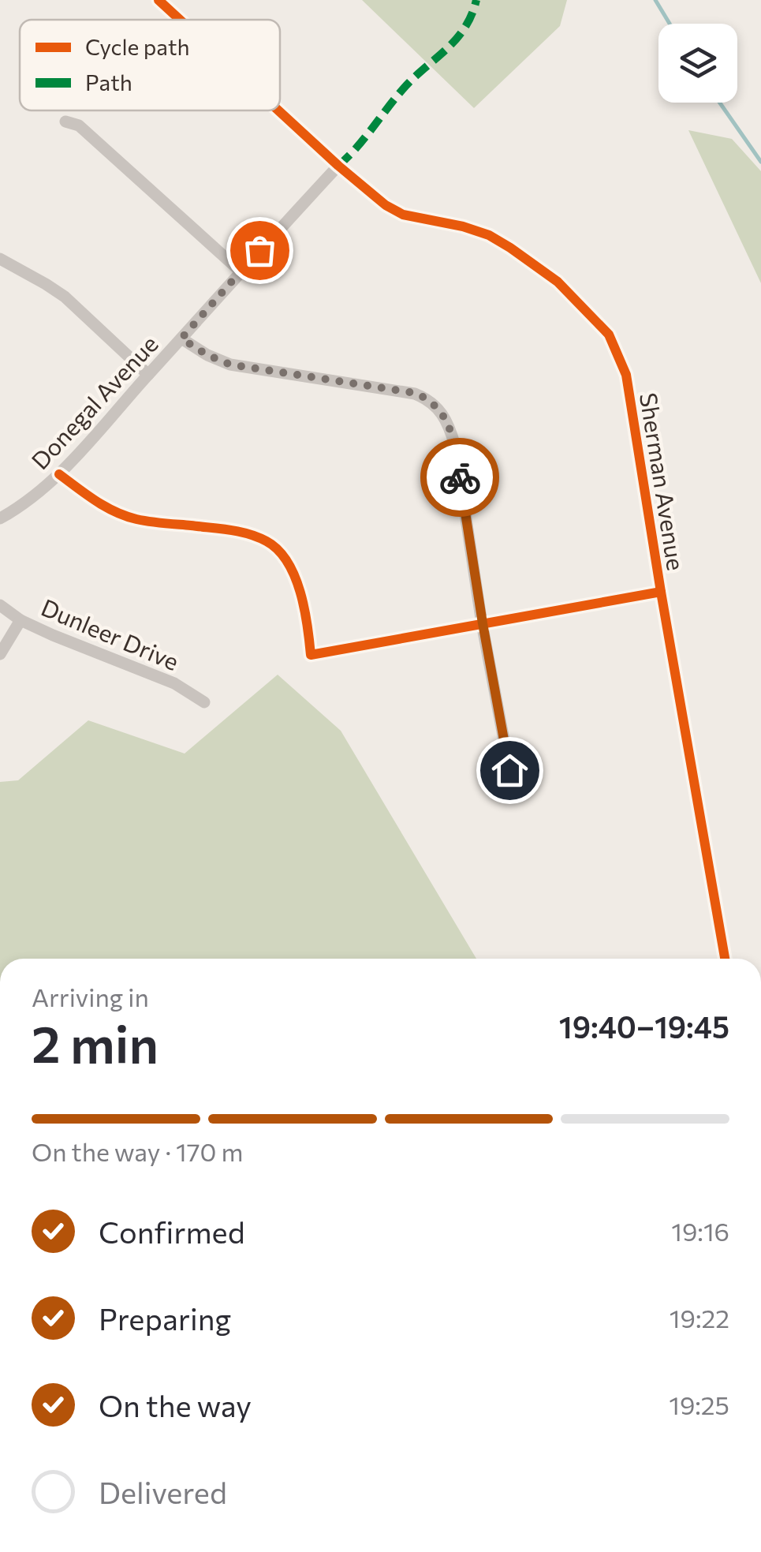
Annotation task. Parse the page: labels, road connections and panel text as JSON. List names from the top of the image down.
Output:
{
  "streets": {
    "street": ["Donegal Avenue", "Sherman Avenue", "Dunleer Drive"]
  },
  "crossings": [
    ["Donegal Avenue", "Sherman Avenue"]
  ],
  "legend": ["Cycle path", "Path"],
  "page": {
    "heading": ["2 min", "Arriving in", "19:40–19:45"],
    "bar": "On the way · 170 m",
    "list": [
      ["Confirmed", "19:16"],
      ["Preparing", "19:22"],
      ["On the way", "19:25"],
      "Delivered"
    ]
  }
}
